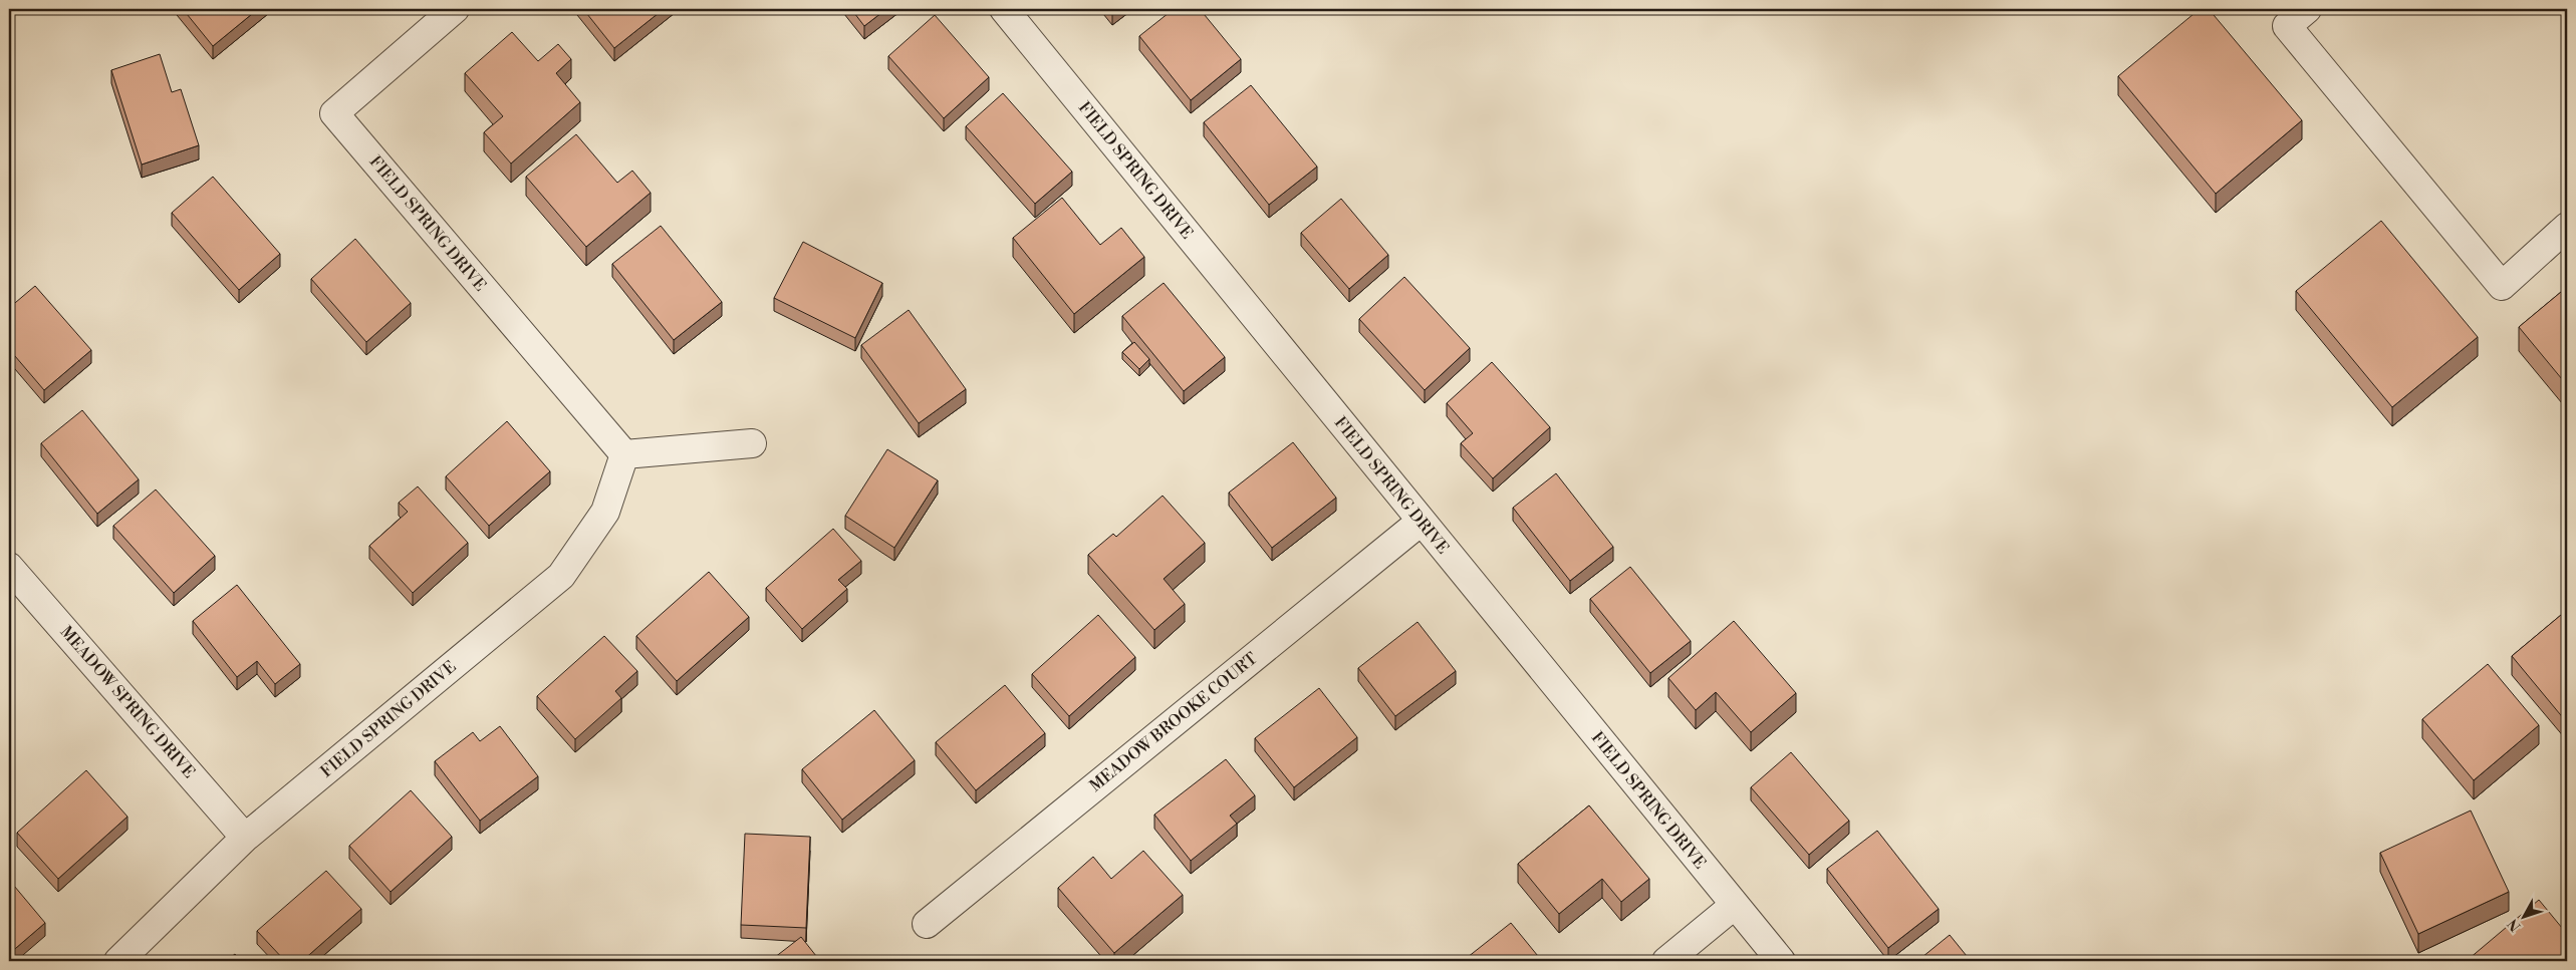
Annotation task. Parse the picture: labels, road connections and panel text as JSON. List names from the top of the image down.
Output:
{
  "streets": {
    "street": ["FIELD SPRING DRIVE", "MEADOW SPRING DRIVE", "MEADOW BROOKE COURT"]
  },
  "crossings": [
    ["FIELD SPRING DRIVE", "MEADOW SPRING DRIVE"],
    ["FIELD SPRING DRIVE", "MEADOW BROOKE COURT"]
  ],
  "north": "bottom left"
}
